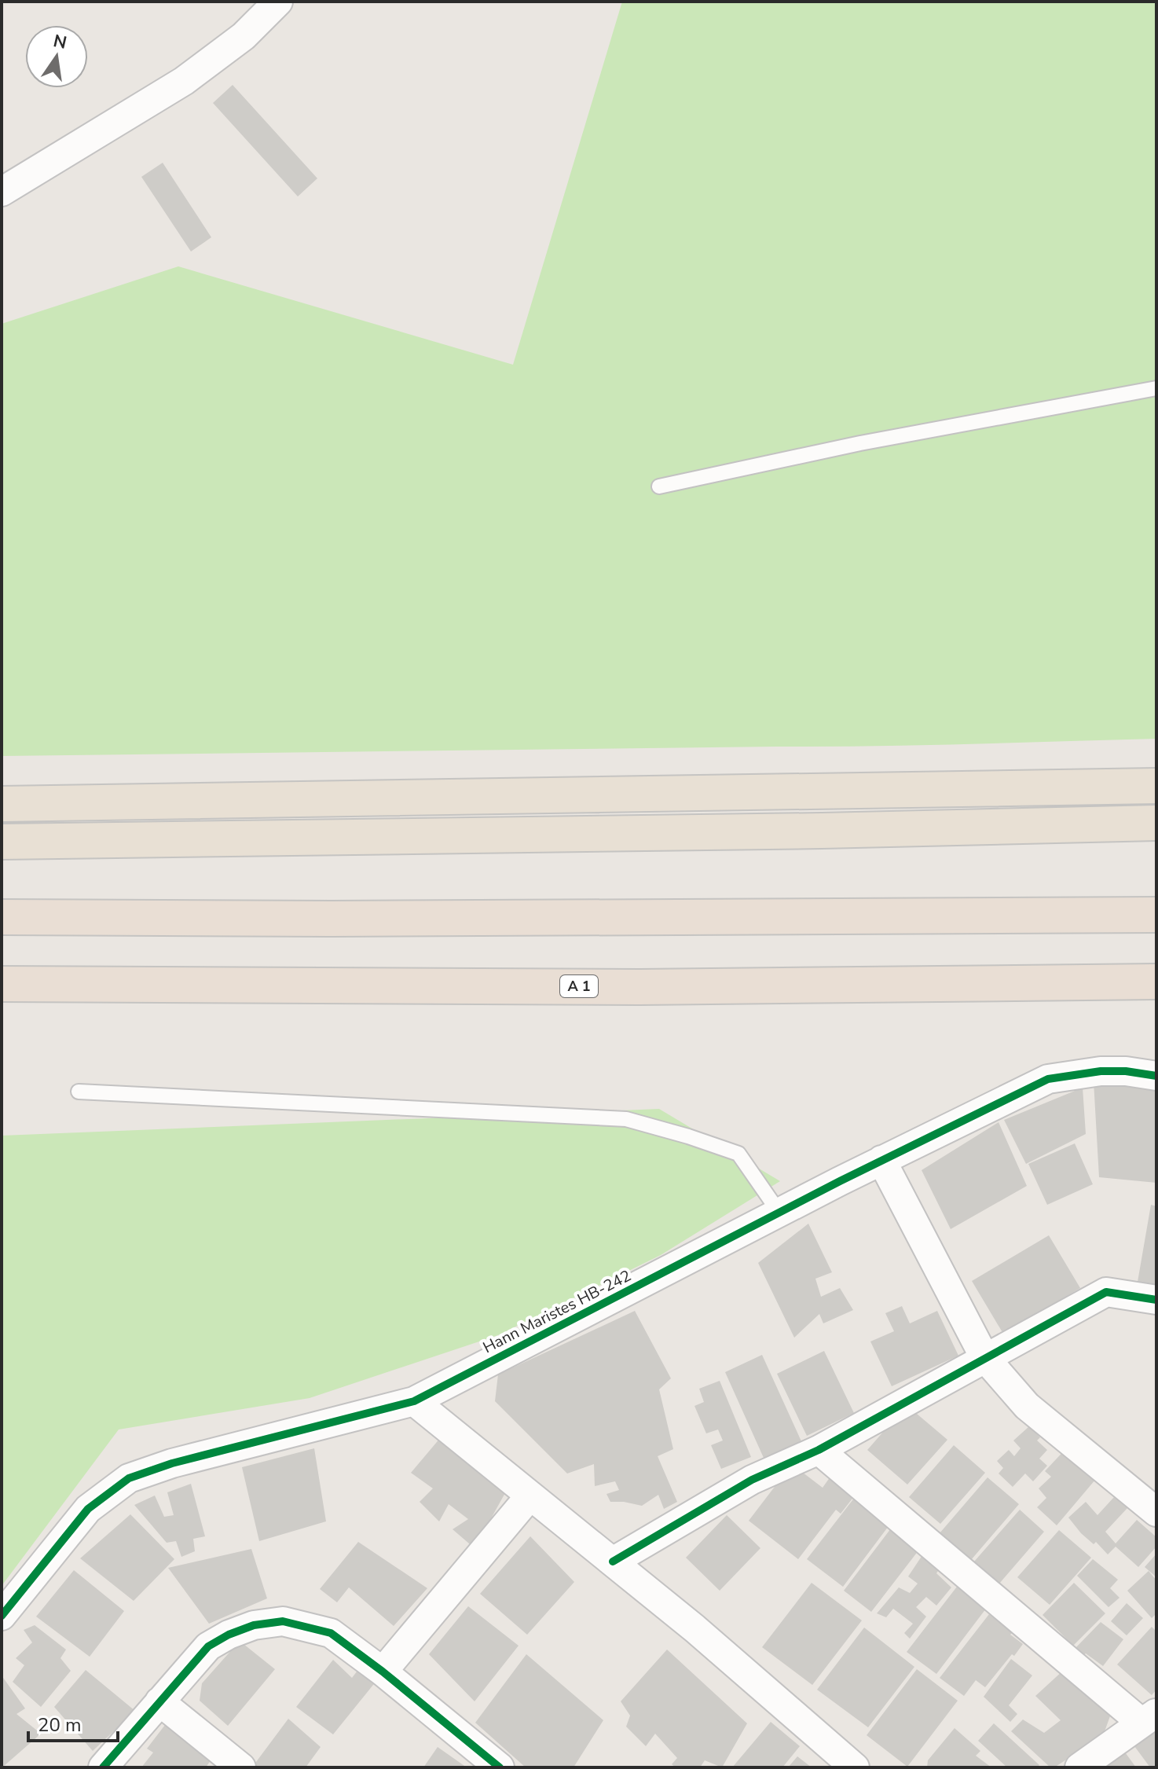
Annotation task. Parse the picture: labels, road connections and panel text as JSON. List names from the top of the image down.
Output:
{
  "streets": {
    "highway": ["A 1"],
    "street": ["Hann Maristes HB-242"]
  },
  "scale_bar": "20 m",
  "north": "top"
}
